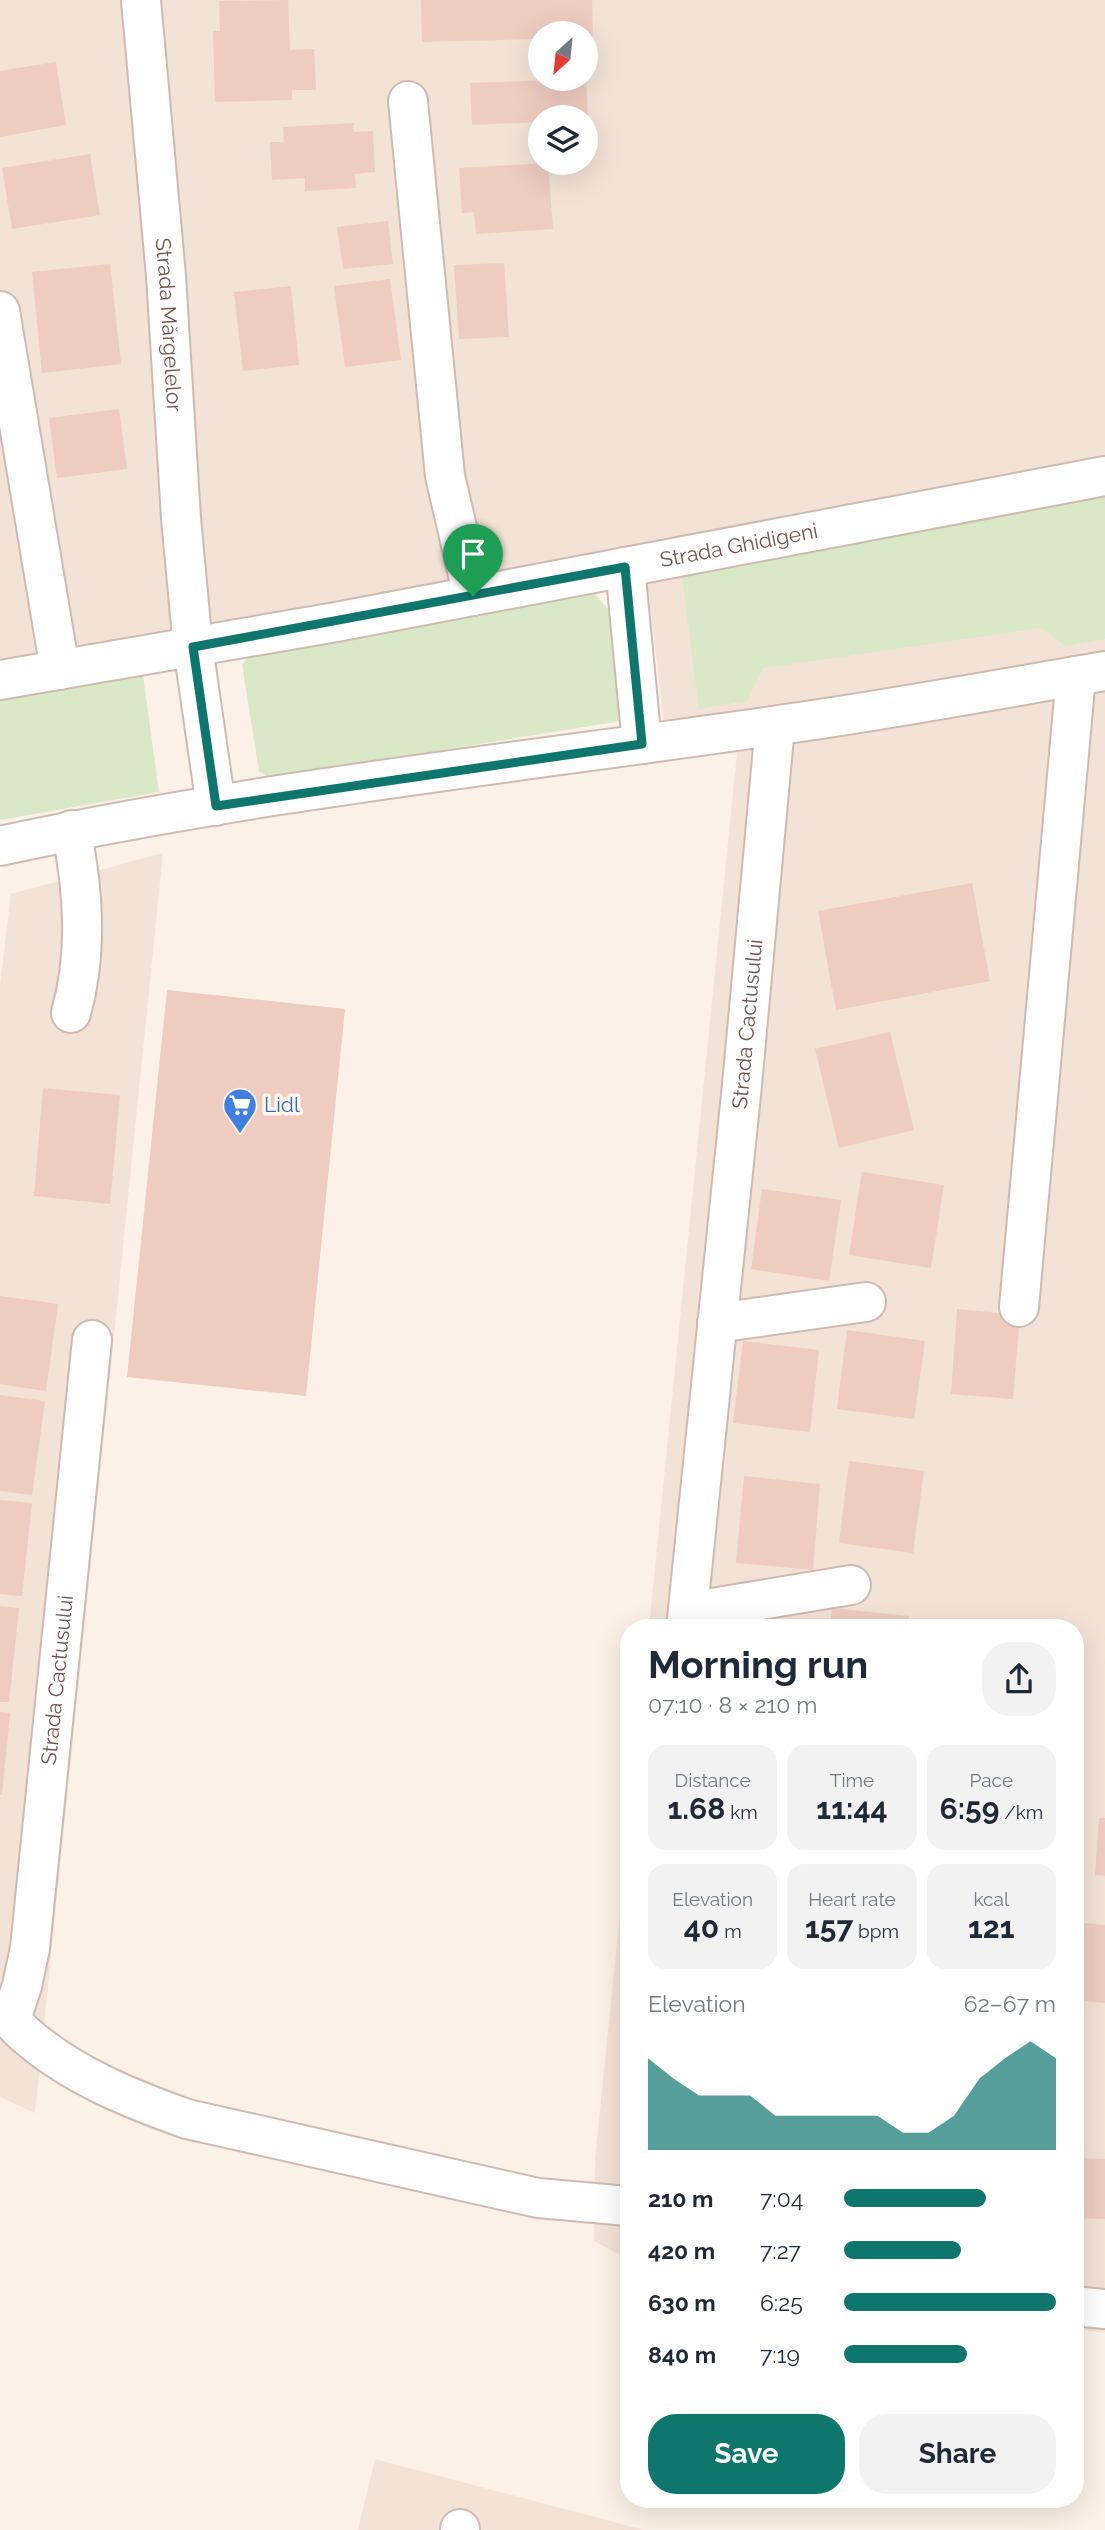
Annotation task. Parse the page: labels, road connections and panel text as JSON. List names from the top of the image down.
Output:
{
  "streets": {
    "street": ["Strada Mărgelelor", "Strada Ghidigeni", "Strada Cactusului"]
  },
  "crossings": [
    ["Strada Mărgelelor", "Strada Ghidigeni"]
  ],
  "places": {
    "supermarket": ["Lidl"]
  },
  "north": "bottom left",
  "page": {
    "heading": ["Morning run", "07:10 · 8 × 210 m"],
    "stats": [
      ["Distance", "1.68 km"],
      ["Time", "11:44"],
      ["Pace", "6:59 /km"],
      ["Elevation", "40 m"],
      ["Heart rate", "157 bpm"],
      ["kcal", "121"]
    ],
    "chart": ["Elevation", "62–67 m"],
    "list": [
      {
        "name": "210 m",
        "note": "7:04"
      },
      {
        "name": "420 m",
        "note": "7:27"
      },
      {
        "name": "630 m",
        "note": "6:25"
      },
      {
        "name": "840 m",
        "note": "7:19"
      }
    ],
    "buttons": ["Save", "Share"]
  }
}
